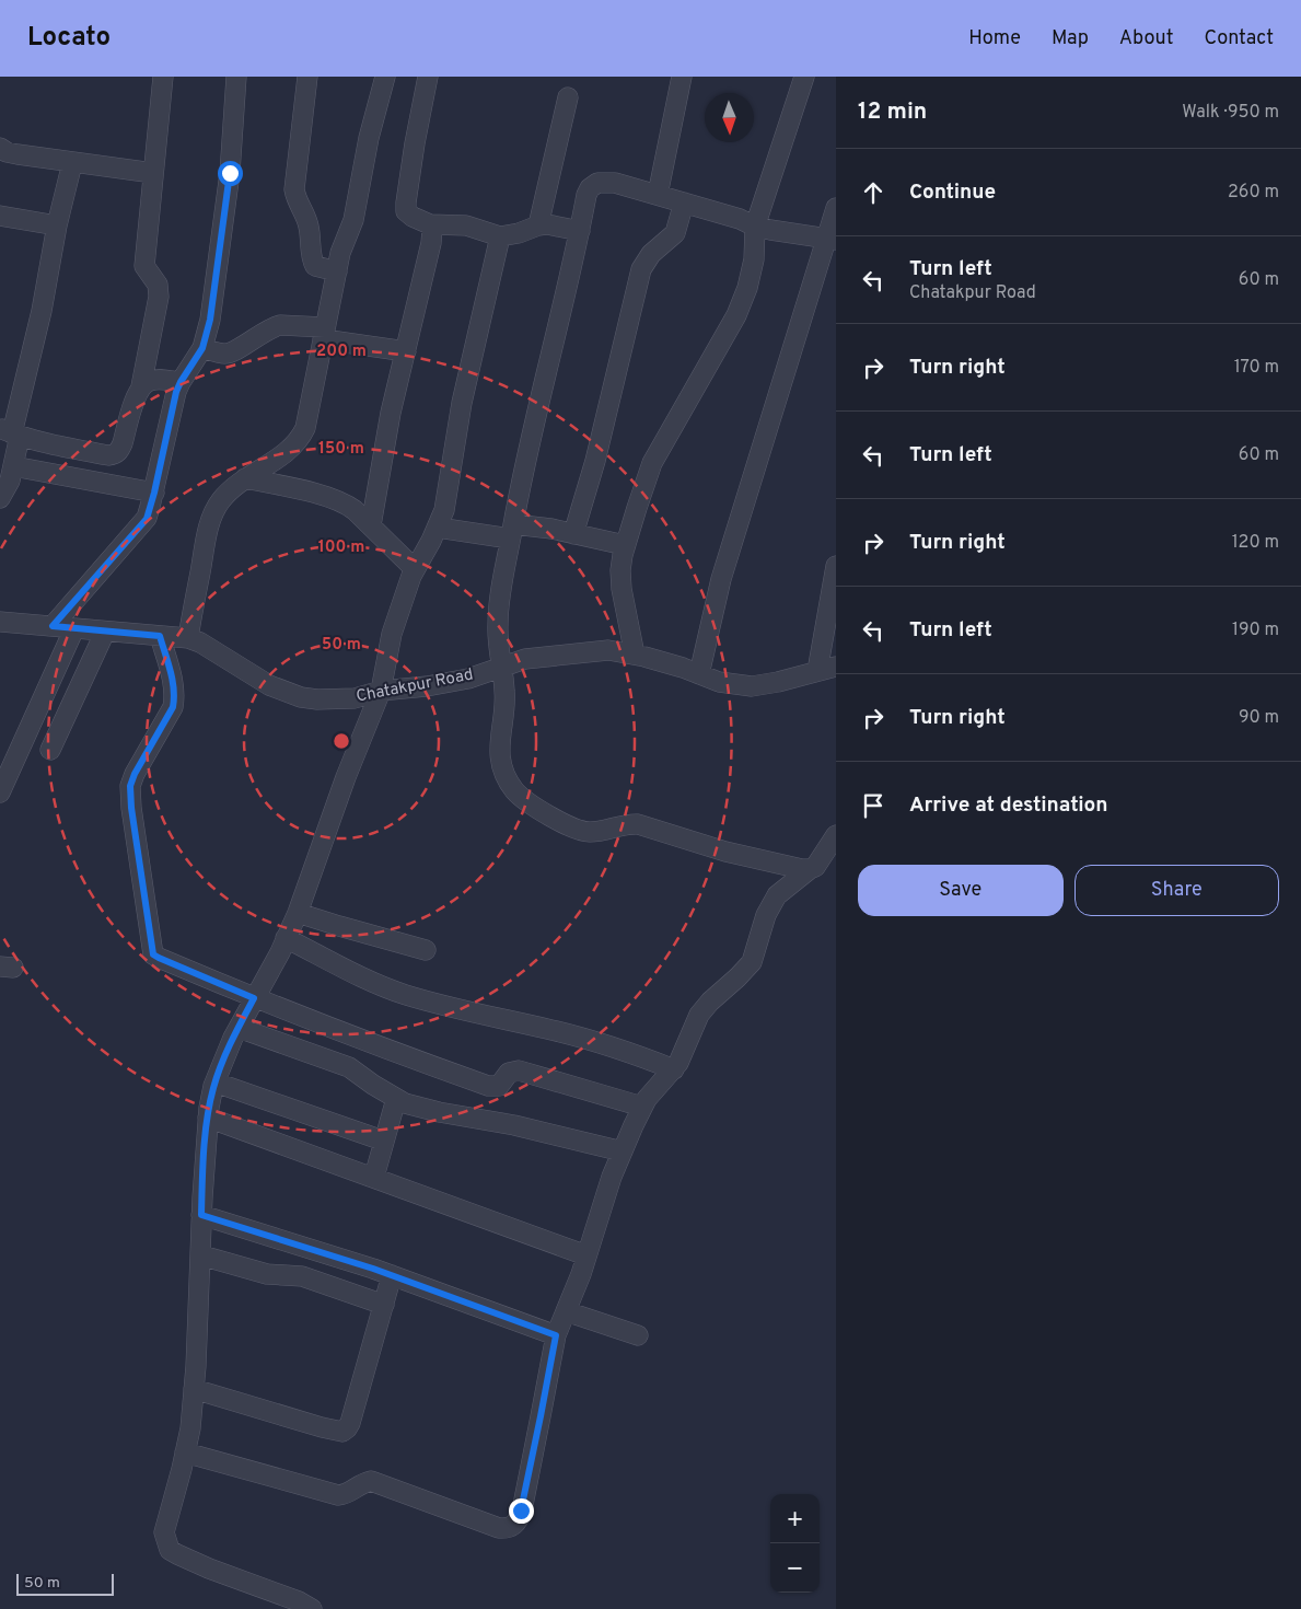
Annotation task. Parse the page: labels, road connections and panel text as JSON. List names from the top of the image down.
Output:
{
  "streets": {
    "street": ["Chatakpur Road"]
  },
  "scale_bar": "50 m",
  "north": "bottom",
  "page": {
    "header": "Locato",
    "nav": [
      "Home",
      "Map",
      "About",
      "Contact"
    ],
    "heading": ["12 min", "Walk · 950 m"],
    "list": [
      ["Continue", "260 m"],
      ["Turn left", "Chatakpur Road", "60 m"],
      ["Turn right", "170 m"],
      ["Turn left", "60 m"],
      ["Turn right", "120 m"],
      ["Turn left", "190 m"],
      ["Turn right", "90 m"],
      "Arrive at destination"
    ],
    "buttons": ["Save", "Share"],
    "map_buttons": ["+", "−"],
    "scale": "50 m"
  },
  "rings": [
    "200 m",
    "150 m",
    "100 m",
    "50 m"
  ]
}
